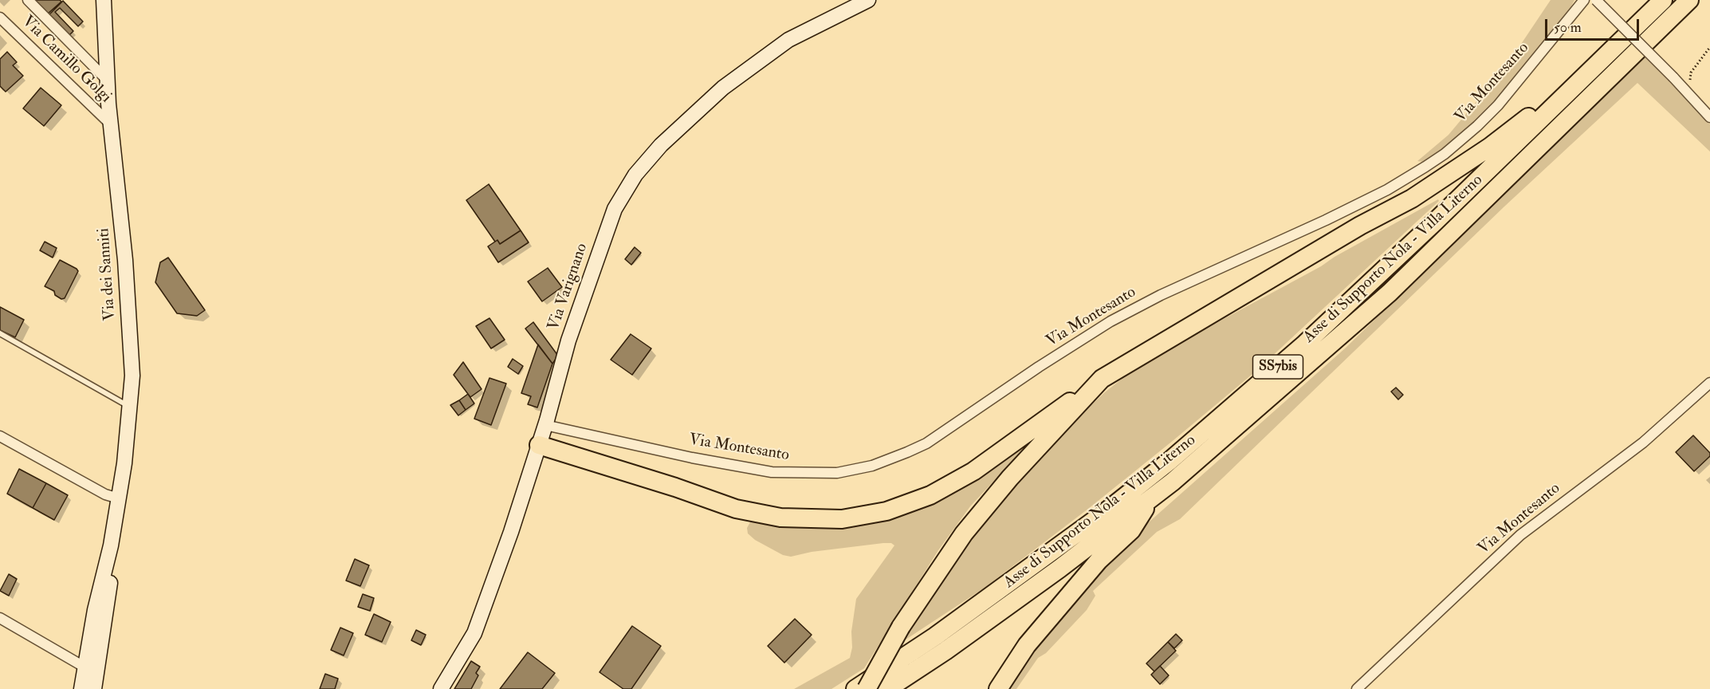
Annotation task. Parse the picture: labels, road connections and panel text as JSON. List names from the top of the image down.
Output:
{
  "streets": {
    "highway": ["Asse di Supporto Nola - Villa Literno", "SS7bis"],
    "main road": ["Via dei Sanniti", "Via Varignano"],
    "street": ["Via Camillo Golgi", "Via Montesanto"]
  },
  "crossings": [
    ["Via Camillo Golgi", "Via dei Sanniti"],
    ["Via Montesanto", "Via Varignano"]
  ],
  "scale_bar": "50 m"
}
